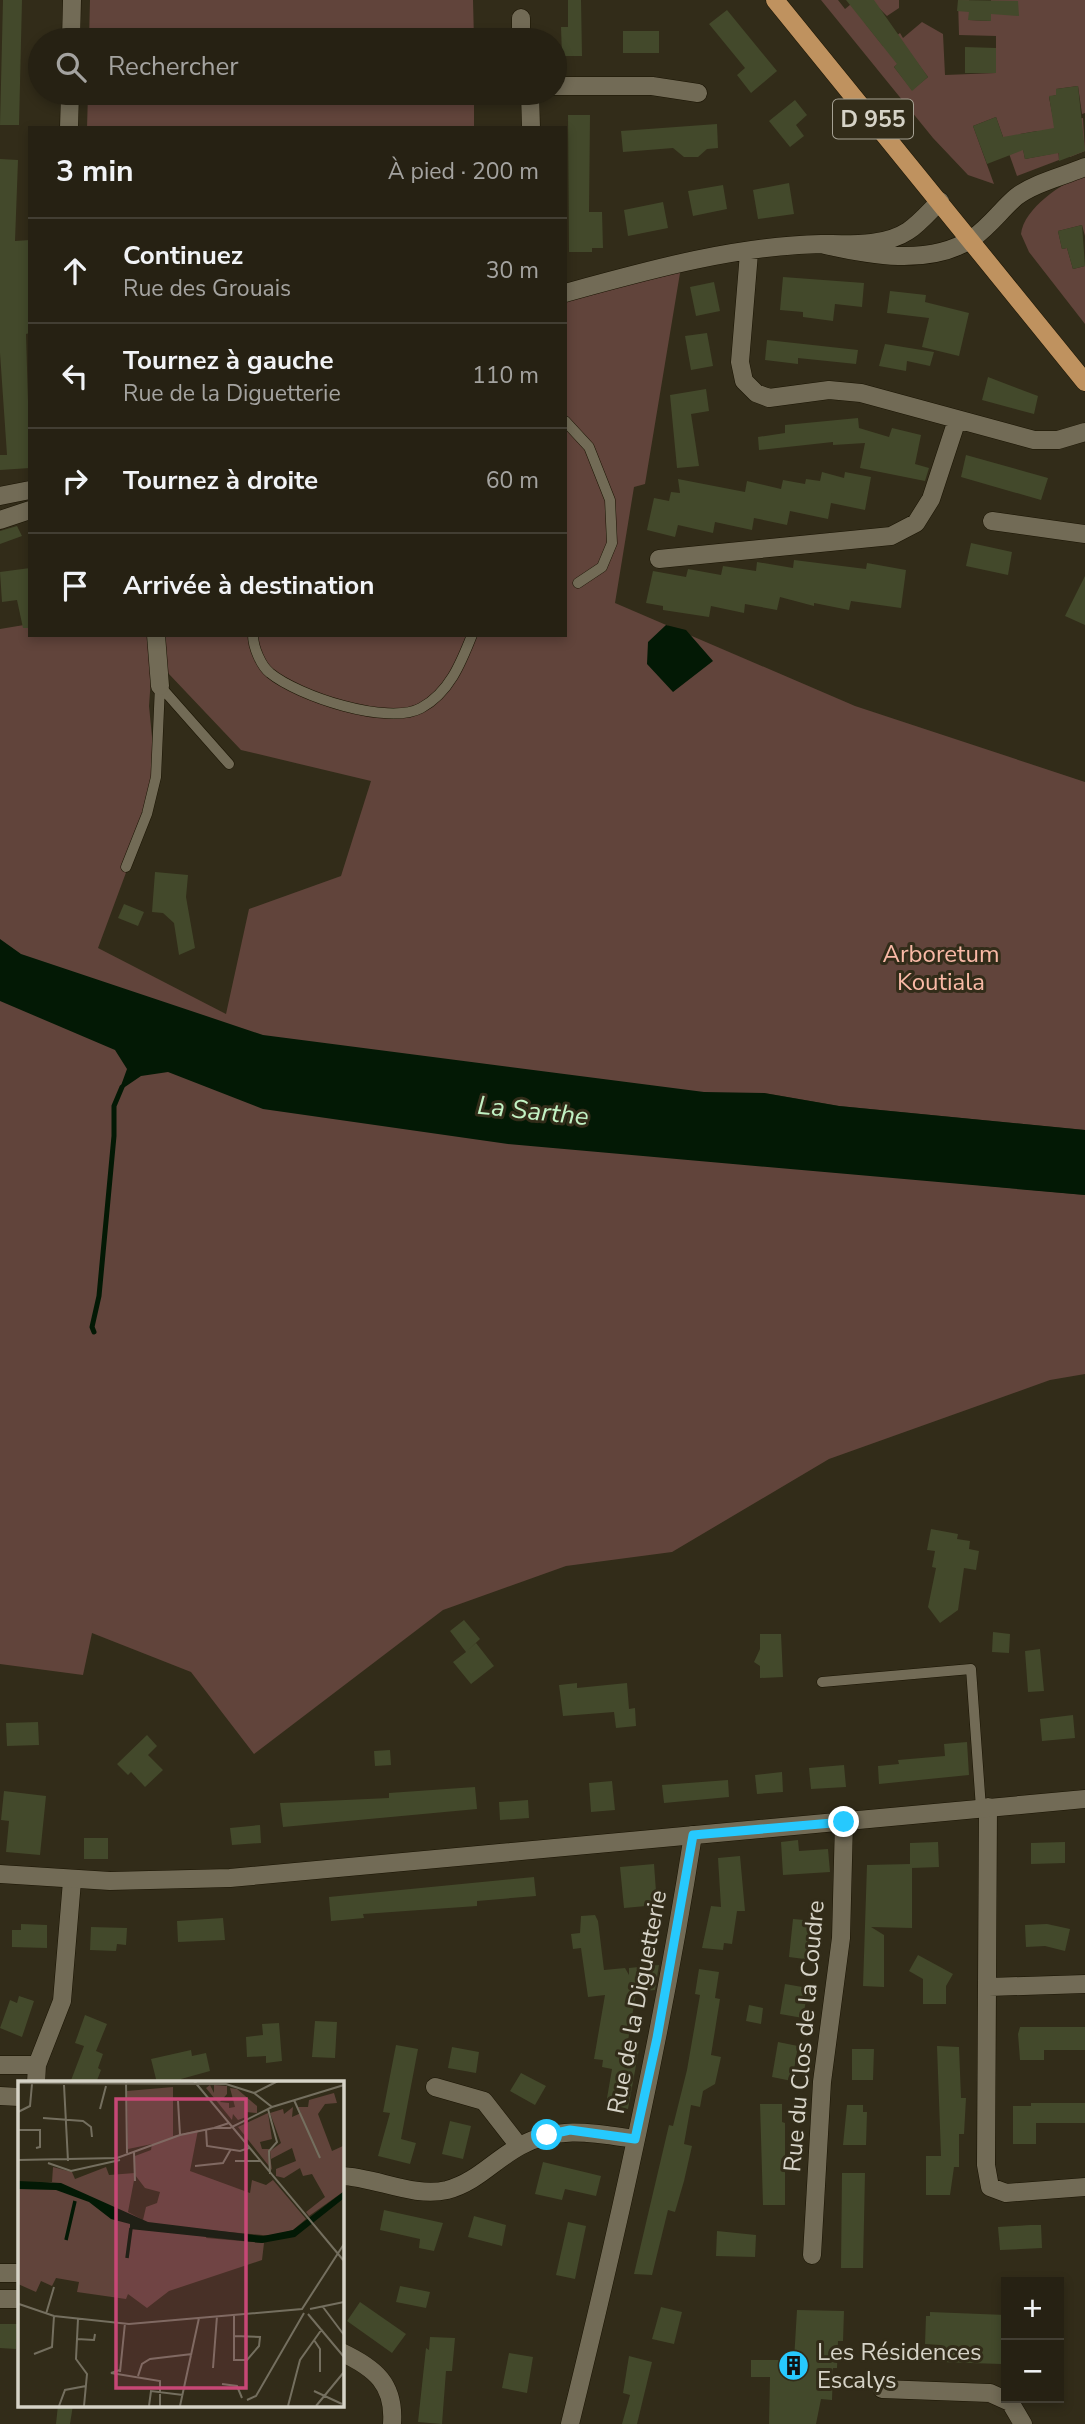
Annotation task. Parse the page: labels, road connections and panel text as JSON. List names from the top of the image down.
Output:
{
  "streets": {
    "main road": ["D 955"],
    "street": ["Rue de la Diguetterie", "Rue du Clos de la Coudre"]
  },
  "water": ["La Sarthe"],
  "parks": ["Arboretum Koutiala"],
  "places": {
    "building": ["Les Résidences Escalys"]
  },
  "page": {
    "search": "Rechercher",
    "heading": ["3 min", "À pied · 200 m"],
    "list": [
      ["Continuez", "Rue des Grouais", "30 m"],
      ["Tournez à gauche", "Rue de la Diguetterie", "110 m"],
      ["Tournez à droite", "60 m"],
      "Arrivée à destination"
    ],
    "map_buttons": ["+", "−"]
  }
}
